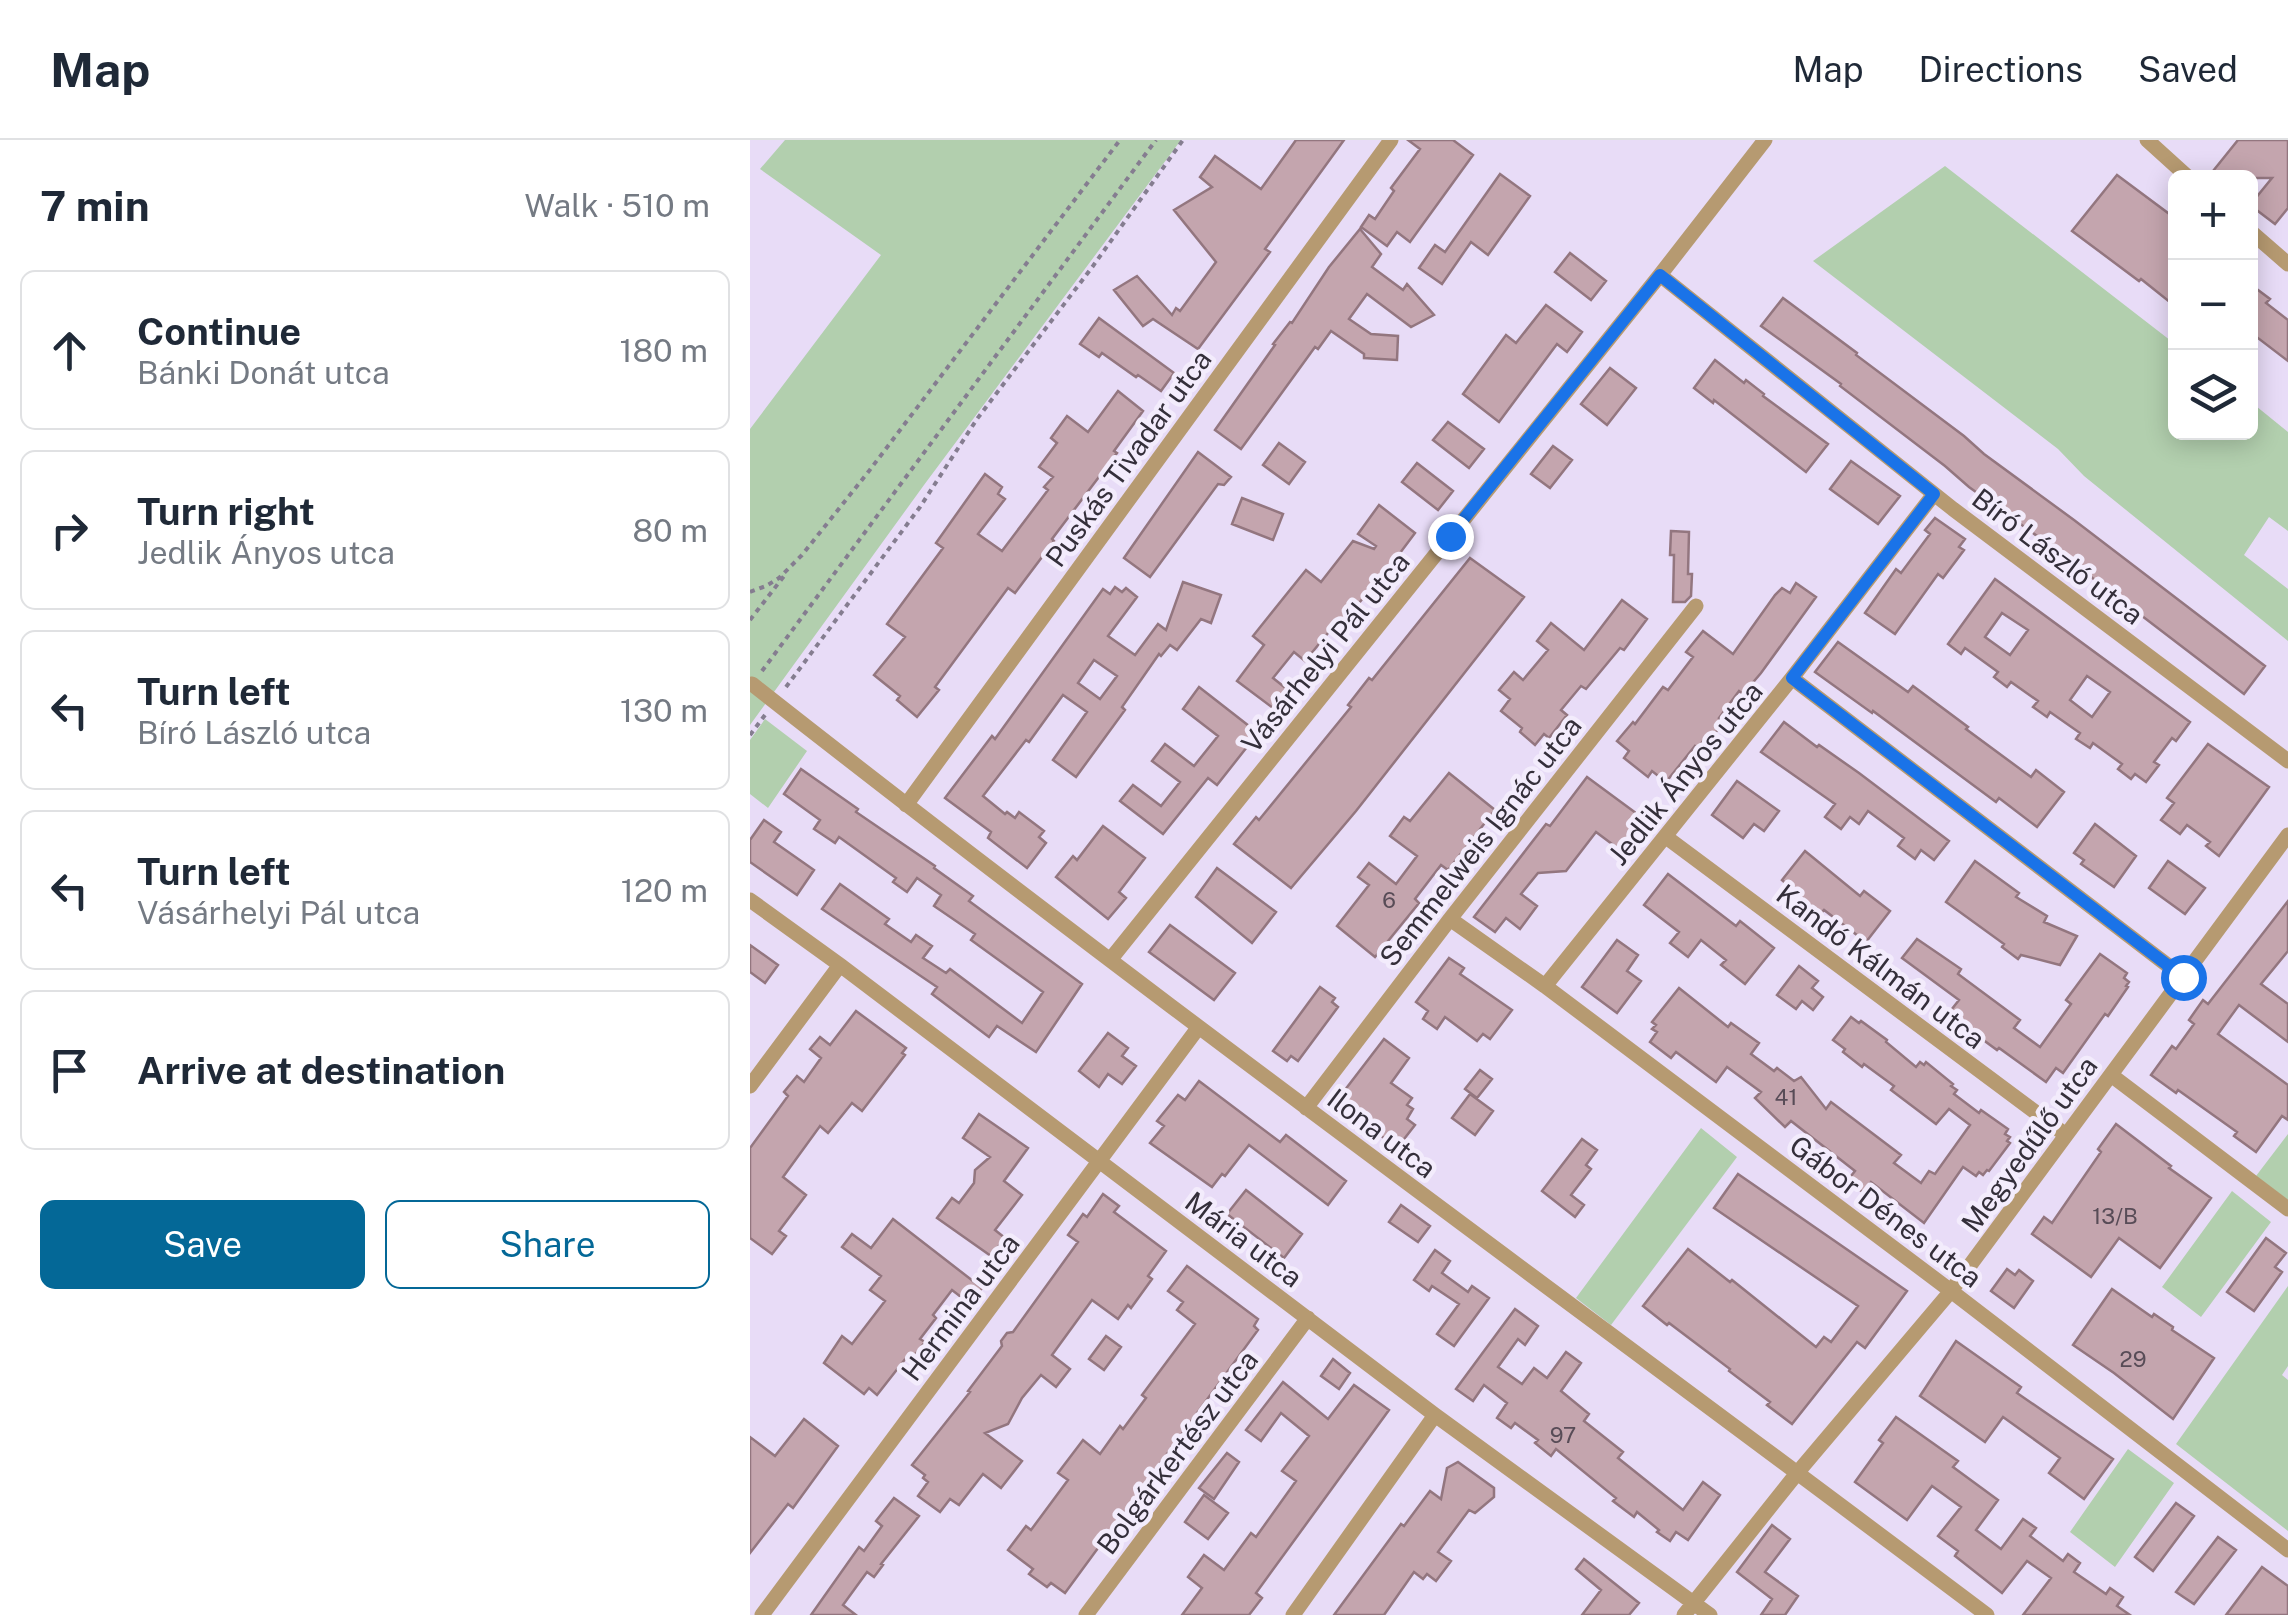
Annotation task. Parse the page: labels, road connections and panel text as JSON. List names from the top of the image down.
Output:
{
  "streets": {
    "street": [
      "Puskás Tivadar utca",
      "Bíró László utca",
      "Vásárhelyi Pál utca",
      "Jedlik Ányos utca",
      "Semmelweis Ignác utca",
      "Kandó Kálmán utca",
      "Ilona utca",
      "Megyedűlő utca",
      "Gábor Dénes utca",
      "Mária utca",
      "Hermina utca",
      "Bolgárkertész utca"
    ]
  },
  "crossings": [
    ["Puskás Tivadar utca", "Ilona utca"],
    ["Bíró László utca", "Vásárhelyi Pál utca"],
    ["Bíró László utca", "Jedlik Ányos utca"],
    ["Vásárhelyi Pál utca", "Ilona utca"],
    ["Jedlik Ányos utca", "Kandó Kálmán utca"],
    ["Jedlik Ányos utca", "Gábor Dénes utca"],
    ["Semmelweis Ignác utca", "Ilona utca"],
    ["Semmelweis Ignác utca", "Gábor Dénes utca"],
    ["Kandó Kálmán utca", "Megyedűlő utca"],
    ["Ilona utca", "Megyedűlő utca"],
    ["Ilona utca", "Hermina utca"],
    ["Megyedűlő utca", "Gábor Dénes utca"],
    ["Megyedűlő utca", "Mária utca"],
    ["Mária utca", "Hermina utca"],
    ["Mária utca", "Bolgárkertész utca"]
  ],
  "house_numbers": [
    "6",
    "41",
    "13/B",
    "29",
    "97"
  ],
  "page": {
    "header": "Map",
    "nav": ["Map", "Directions", "Saved"],
    "heading": ["7 min", "Walk · 510 m"],
    "map_buttons": ["+", "−"],
    "list": [
      ["Continue", "Bánki Donát utca", "180 m"],
      ["Turn right", "Jedlik Ányos utca", "80 m"],
      ["Turn left", "Bíró László utca", "130 m"],
      ["Turn left", "Vásárhelyi Pál utca", "120 m"],
      "Arrive at destination"
    ],
    "buttons": ["Save", "Share"]
  }
}
